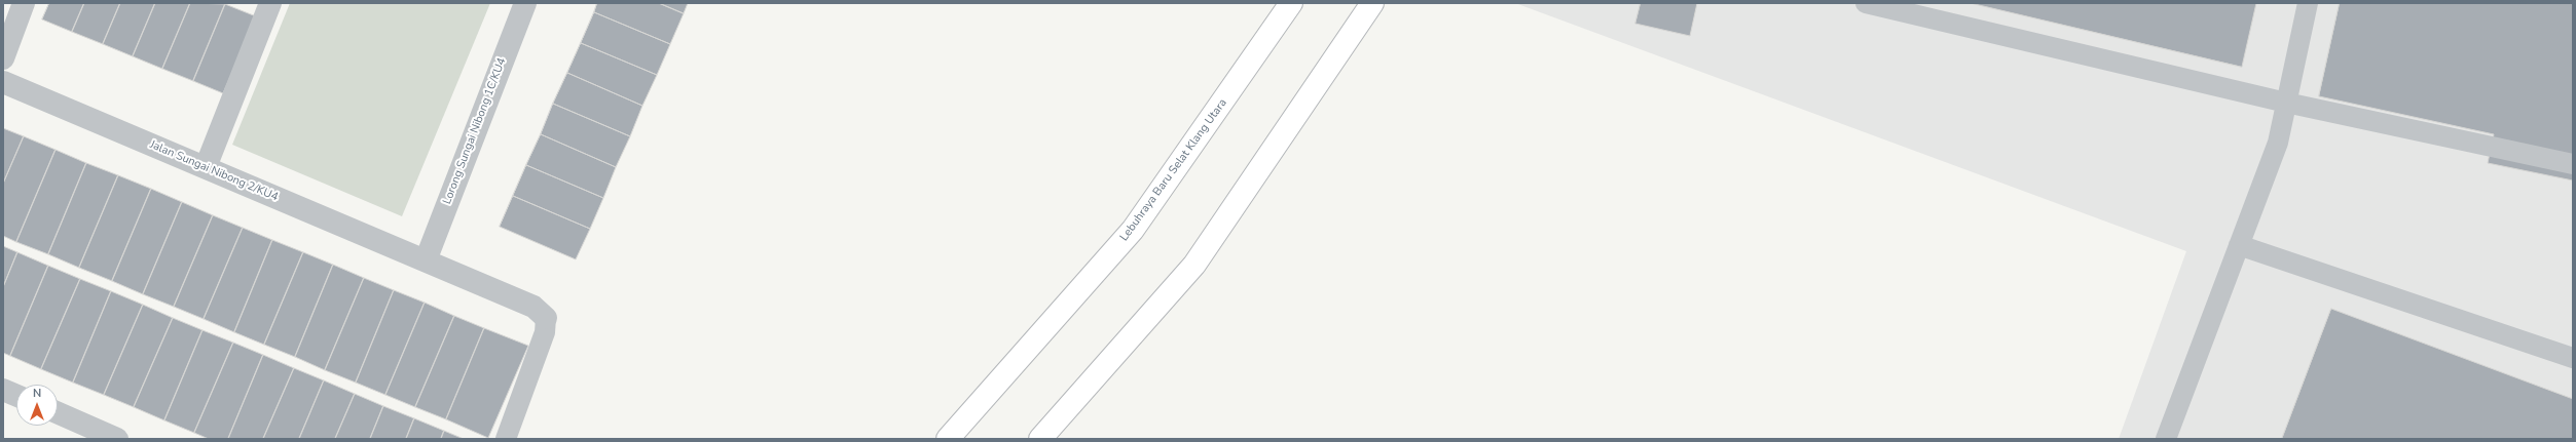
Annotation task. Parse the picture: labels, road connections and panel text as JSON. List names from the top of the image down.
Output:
{
  "streets": {
    "highway": ["Lebuhraya Baru Selat Klang Utara"],
    "street": ["Lorong Sungai Nibong 1C/KU4", "Jalan Sungai Nibong 2/KU4"]
  },
  "crossings": [
    ["Lorong Sungai Nibong 1C/KU4", "Jalan Sungai Nibong 2/KU4"]
  ],
  "north": "top"
}
